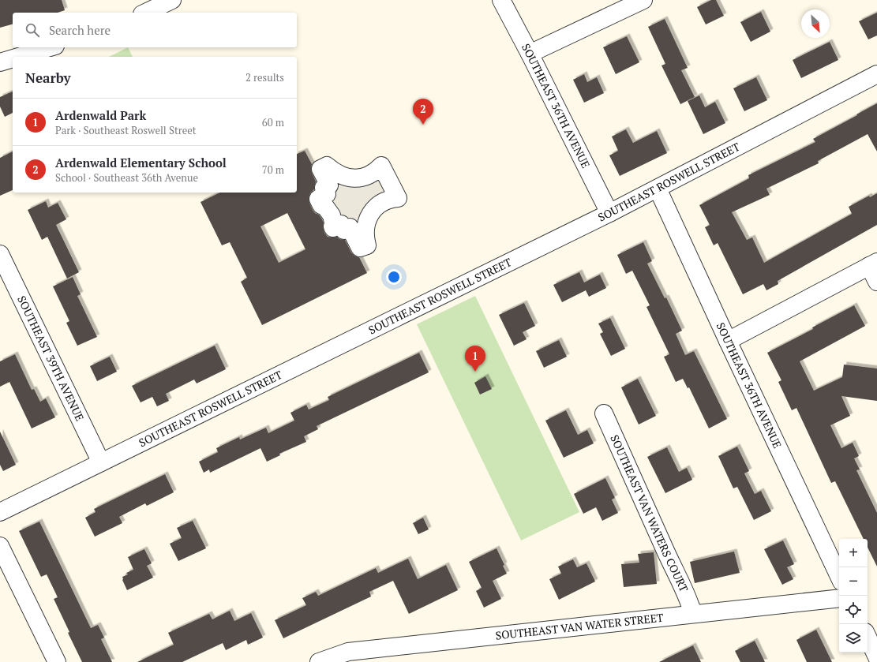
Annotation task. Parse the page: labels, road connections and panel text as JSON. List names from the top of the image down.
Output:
{
  "streets": {
    "street": [
      "SOUTHEAST 36TH AVENUE",
      "SOUTHEAST ROSWELL STREET",
      "SOUTHEAST 39TH AVENUE",
      "SOUTHEAST VAN WATERS COURT",
      "SOUTHEAST VAN WATER STREET"
    ]
  },
  "crossings": [
    ["SOUTHEAST 36TH AVENUE", "SOUTHEAST ROSWELL STREET"],
    ["SOUTHEAST ROSWELL STREET", "SOUTHEAST 39TH AVENUE"],
    ["SOUTHEAST VAN WATERS COURT", "SOUTHEAST VAN WATER STREET"]
  ],
  "north": "bottom right",
  "page": {
    "search": "Search here",
    "heading": ["Nearby", "2 results"],
    "list": [
      {
        "mark": "1",
        "name": "Ardenwald Park",
        "note": "Park · Southeast Roswell Street",
        "value": "60 m"
      },
      {
        "mark": "2",
        "name": "Ardenwald Elementary School",
        "note": "School · Southeast 36th Avenue",
        "value": "70 m"
      }
    ],
    "pins": ["2", "1"],
    "map_buttons": ["+", "−"]
  }
}
